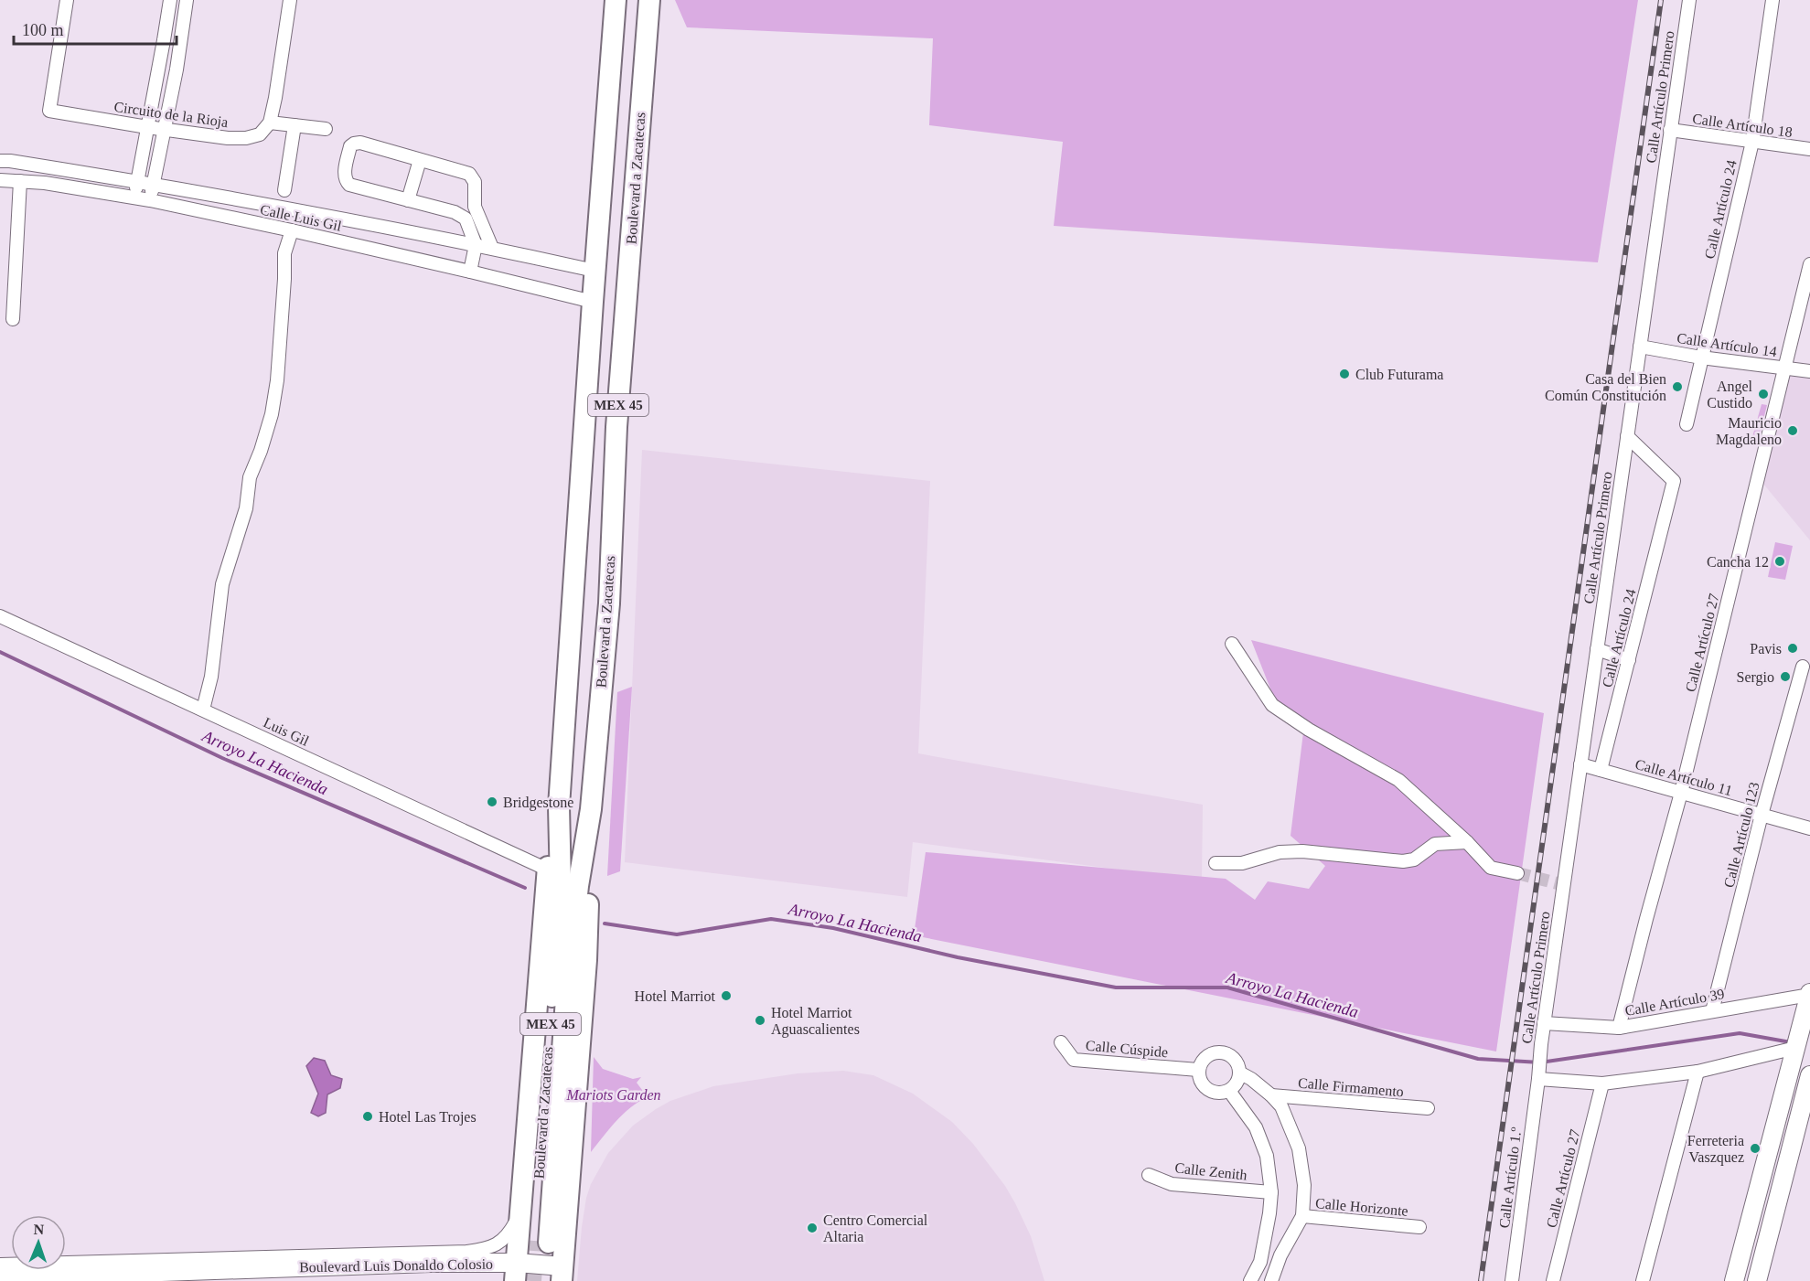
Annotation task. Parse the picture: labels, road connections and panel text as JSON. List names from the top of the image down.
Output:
{
  "streets": {
    "main road": ["Boulevard a Zacatecas", "MEX 45", "Boulevard Luis Donaldo Colosio"],
    "street": [
      "Calle Artículo Primero",
      "Circuito de la Rioja",
      "Calle Artículo 18",
      "Calle Artículo 24",
      "Calle Luis Gil",
      "Calle Artículo 14",
      "Calle Artículo 27",
      "Luis Gil",
      "Calle Artículo 11",
      "Calle Artículo 123",
      "Calle Artículo 39",
      "Calle Cúspide",
      "Calle Firmamento",
      "Calle Zenith",
      "Calle Artículo 1.º",
      "Calle Horizonte"
    ]
  },
  "crossings": [
    ["Calle Artículo Primero", "Calle Artículo 18"],
    ["Calle Artículo Primero", "Calle Artículo 24"],
    ["Calle Artículo Primero", "Calle Artículo 14"],
    ["Calle Artículo Primero", "Calle Artículo 11"],
    ["Calle Artículo Primero", "Calle Artículo 39"],
    ["Calle Artículo Primero", "Calle Artículo 1.º"],
    ["Calle Artículo 18", "Calle Artículo 24"],
    ["Boulevard a Zacatecas", "Calle Luis Gil"],
    ["Boulevard a Zacatecas", "Luis Gil"],
    ["Calle Artículo 24", "Calle Artículo 14"],
    ["Calle Artículo 24", "Calle Artículo 11"],
    ["Calle Artículo 14", "Calle Artículo 27"],
    ["Calle Artículo 27", "Calle Artículo 11"],
    ["Calle Artículo 27", "Calle Artículo 39"],
    ["Calle Artículo 11", "Calle Artículo 123"],
    ["Calle Artículo 123", "Calle Artículo 39"]
  ],
  "water": ["Arroyo La Hacienda"],
  "parks": ["Mariots Garden"],
  "places": [
    "Club Futurama",
    "Casa del Bien Común Constitución",
    "Angel Custido",
    "Mauricio Magdaleno",
    "Cancha 12",
    "Pavis",
    "Sergio",
    "Bridgestone",
    "Hotel Marriot",
    "Hotel Marriot Aguascalientes",
    "Hotel Las Trojes",
    "Ferreteria Vaszquez",
    "Centro Comercial Altaria"
  ],
  "scale_bar": "100 m",
  "north": "top"
}
